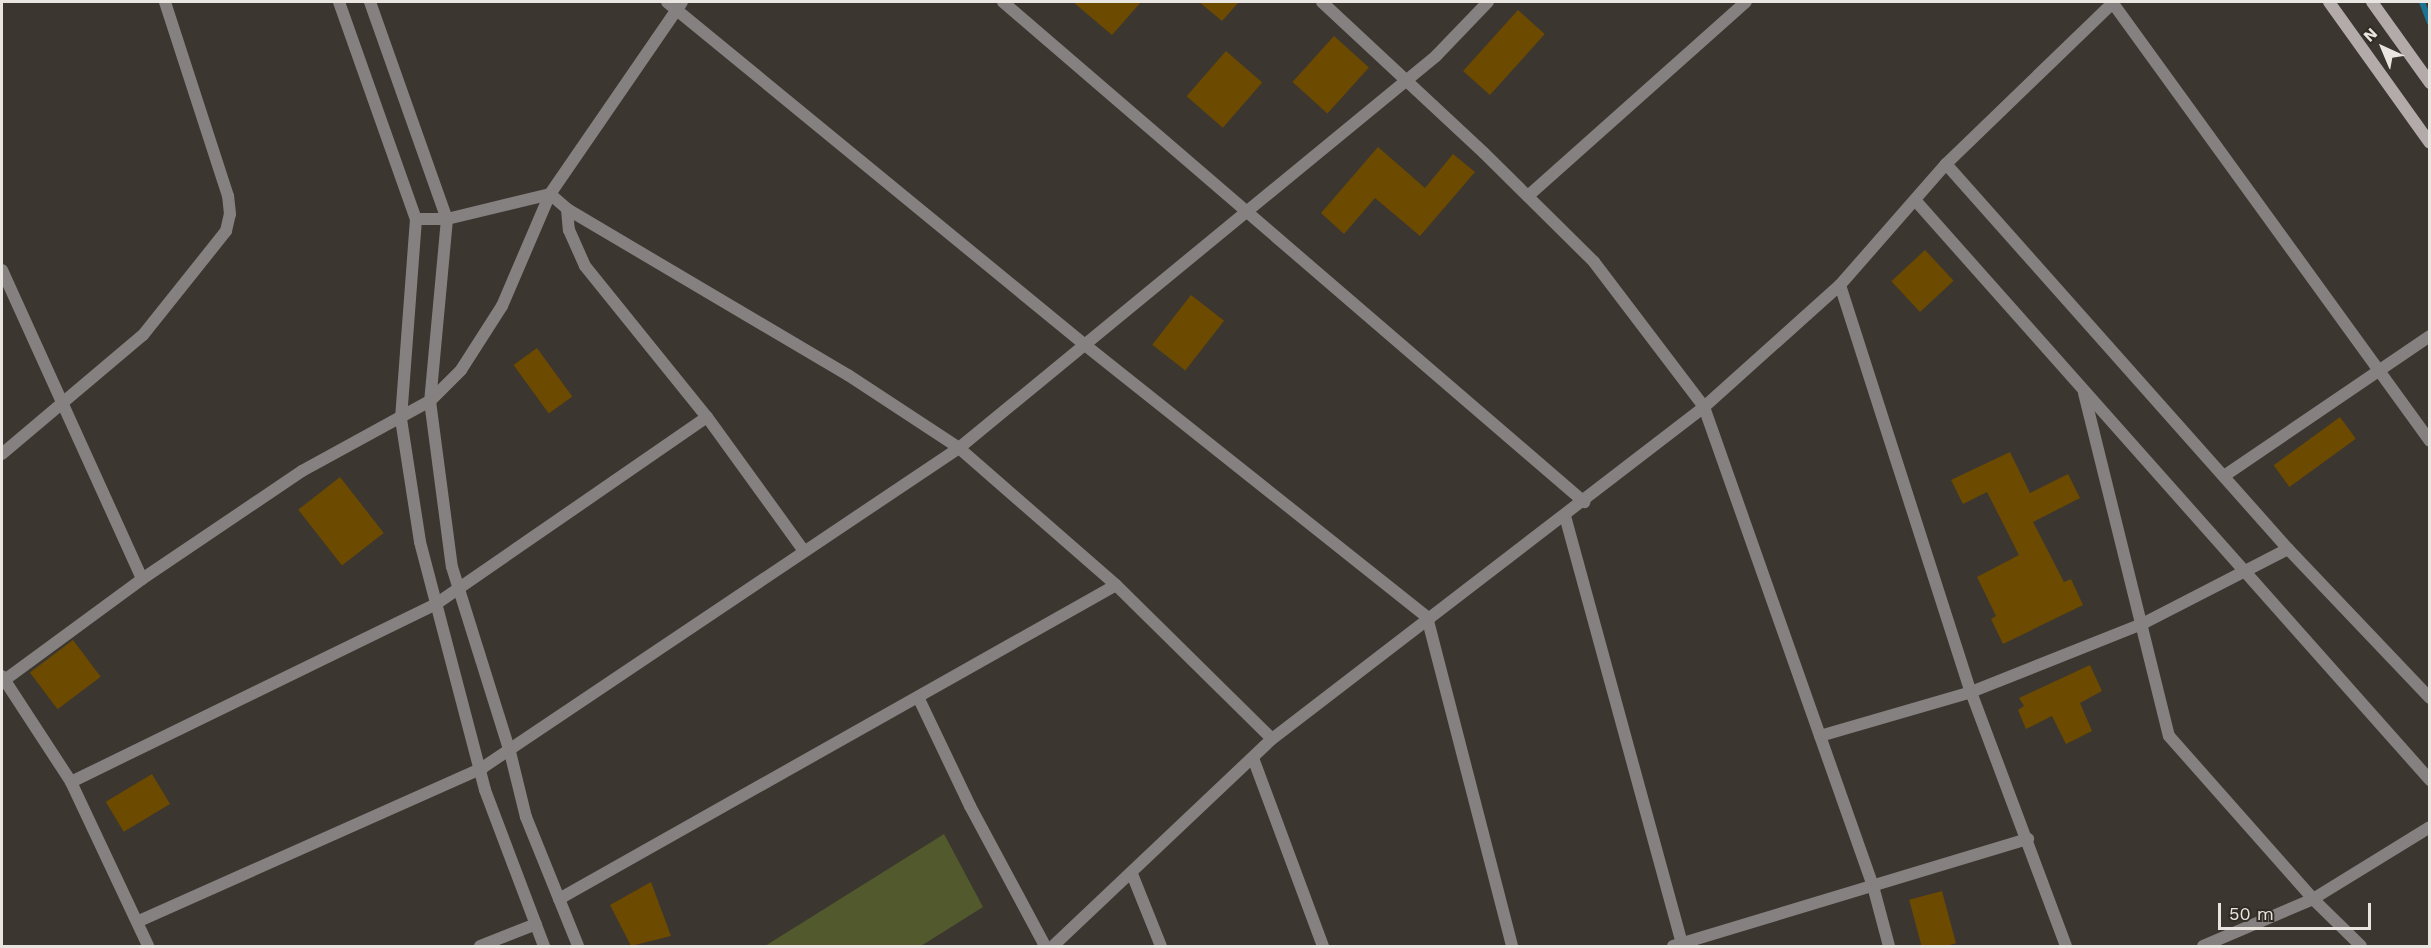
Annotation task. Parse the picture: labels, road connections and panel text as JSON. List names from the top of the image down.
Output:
{
  "scale_bar": "50 m",
  "north": "top left"
}
